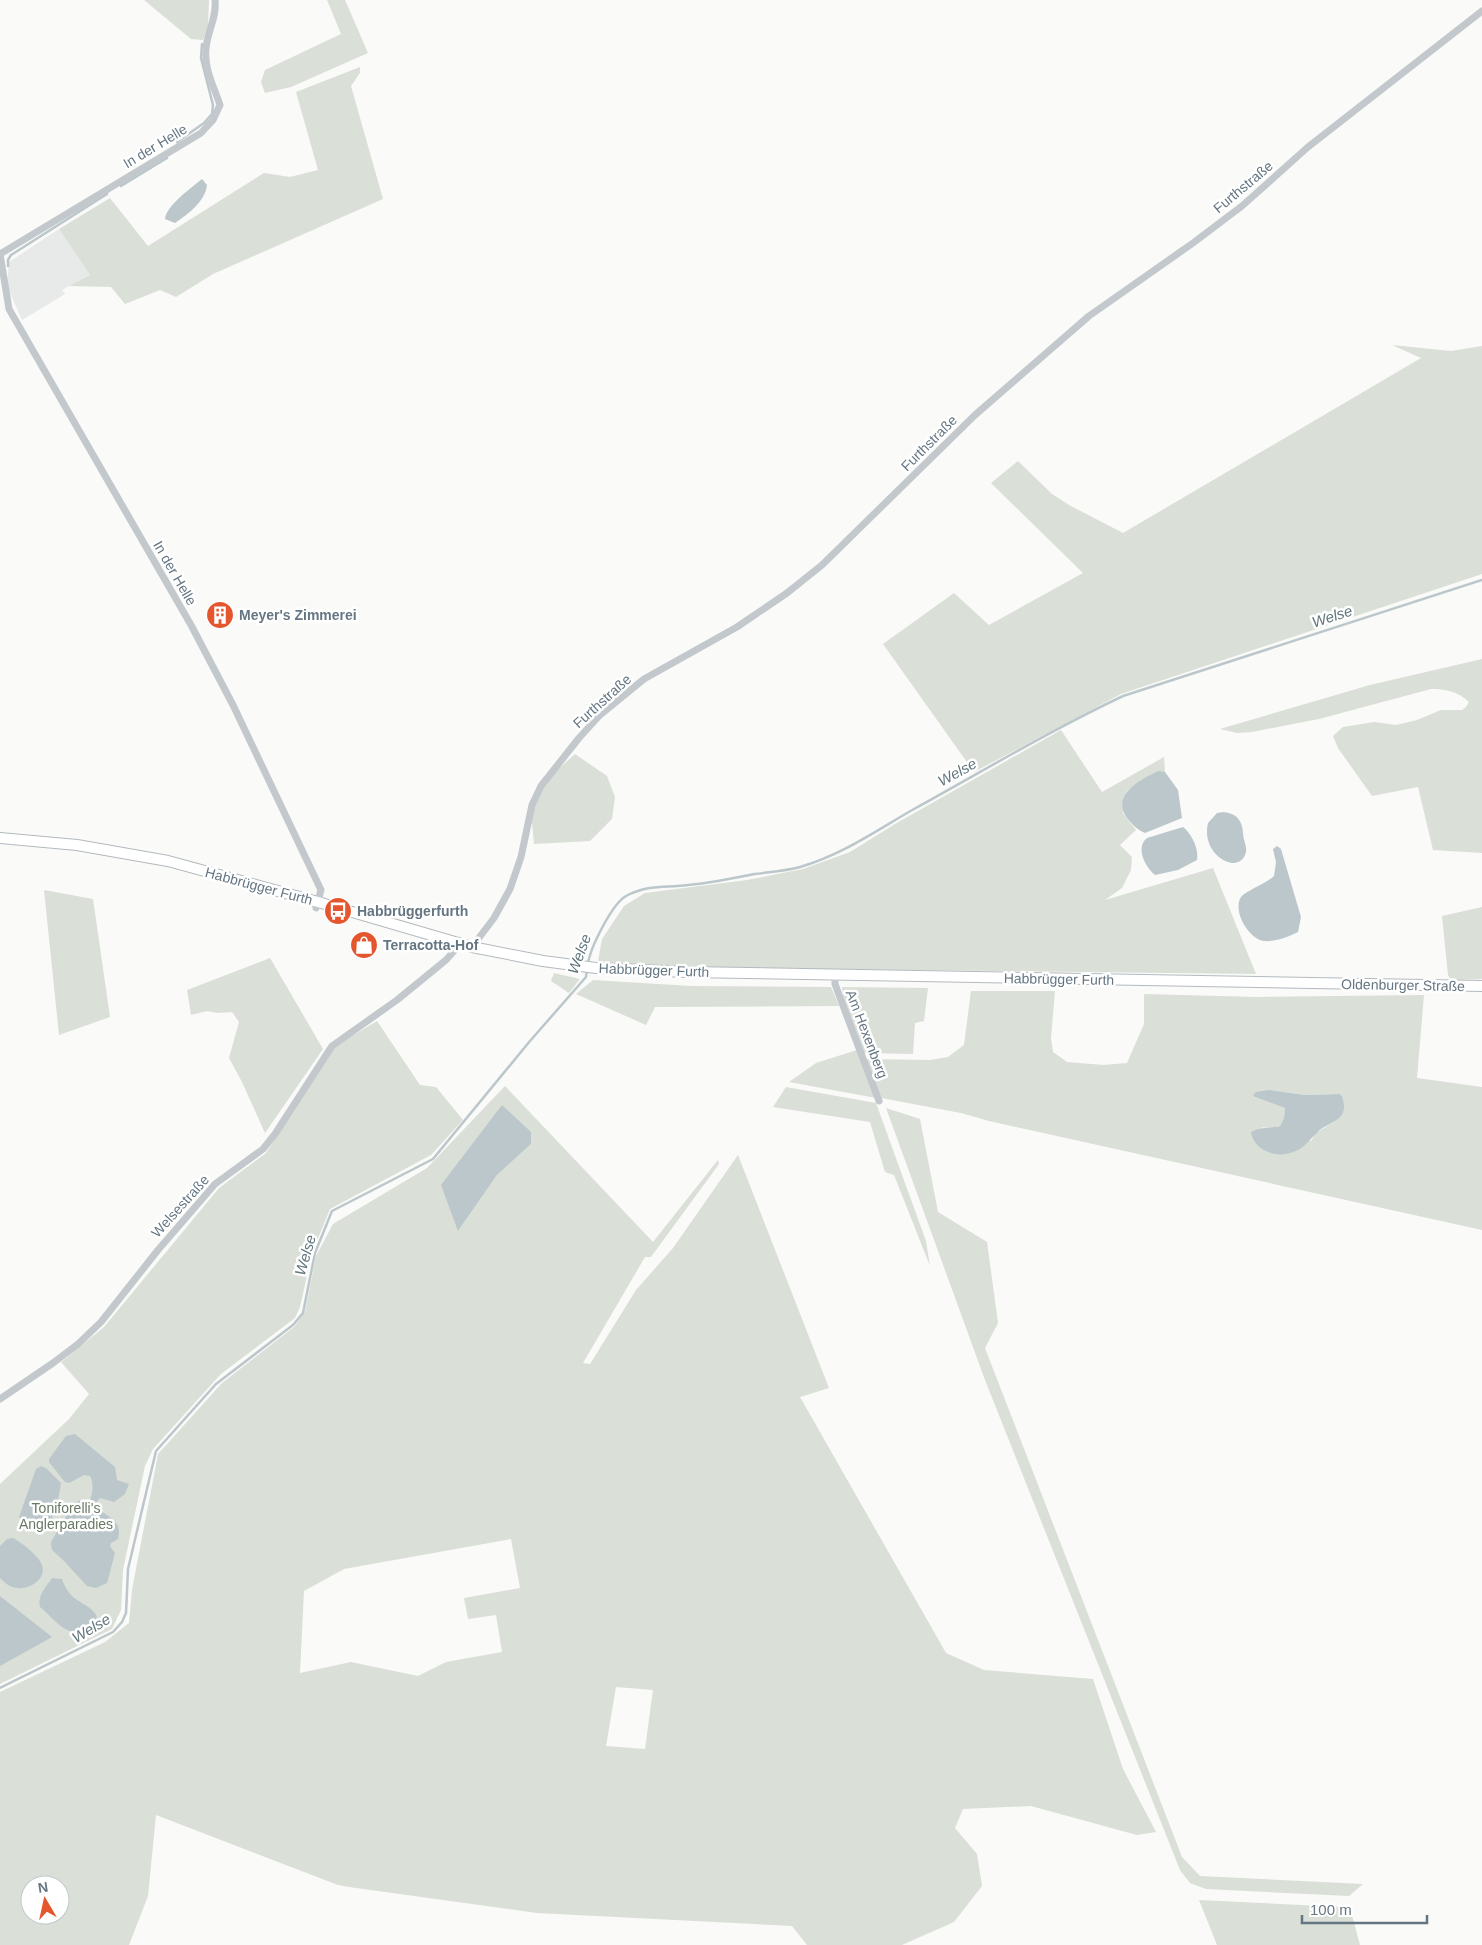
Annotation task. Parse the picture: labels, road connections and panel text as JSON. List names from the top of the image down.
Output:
{
  "streets": {
    "street": [
      "In der Helle",
      "Furthstraße",
      "Habbrügger Furth",
      "Oldenburger Straße",
      "Am Hexenberg",
      "Welsestraße"
    ]
  },
  "crossings": [
    ["In der Helle", "Habbrügger Furth"],
    ["Furthstraße", "Habbrügger Furth"],
    ["Habbrügger Furth", "Oldenburger Straße"],
    ["Habbrügger Furth", "Am Hexenberg"],
    ["Habbrügger Furth", "Welsestraße"]
  ],
  "water": ["Welse"],
  "parks": ["Toniforelli's Anglerparadies"],
  "places": {
    "building": ["Meyer's Zimmerei"],
    "bus stop": ["Habbrüggerfurth"],
    "shop": ["Terracotta-Hof"]
  },
  "scale_bar": "100 m",
  "north": "top"
}
